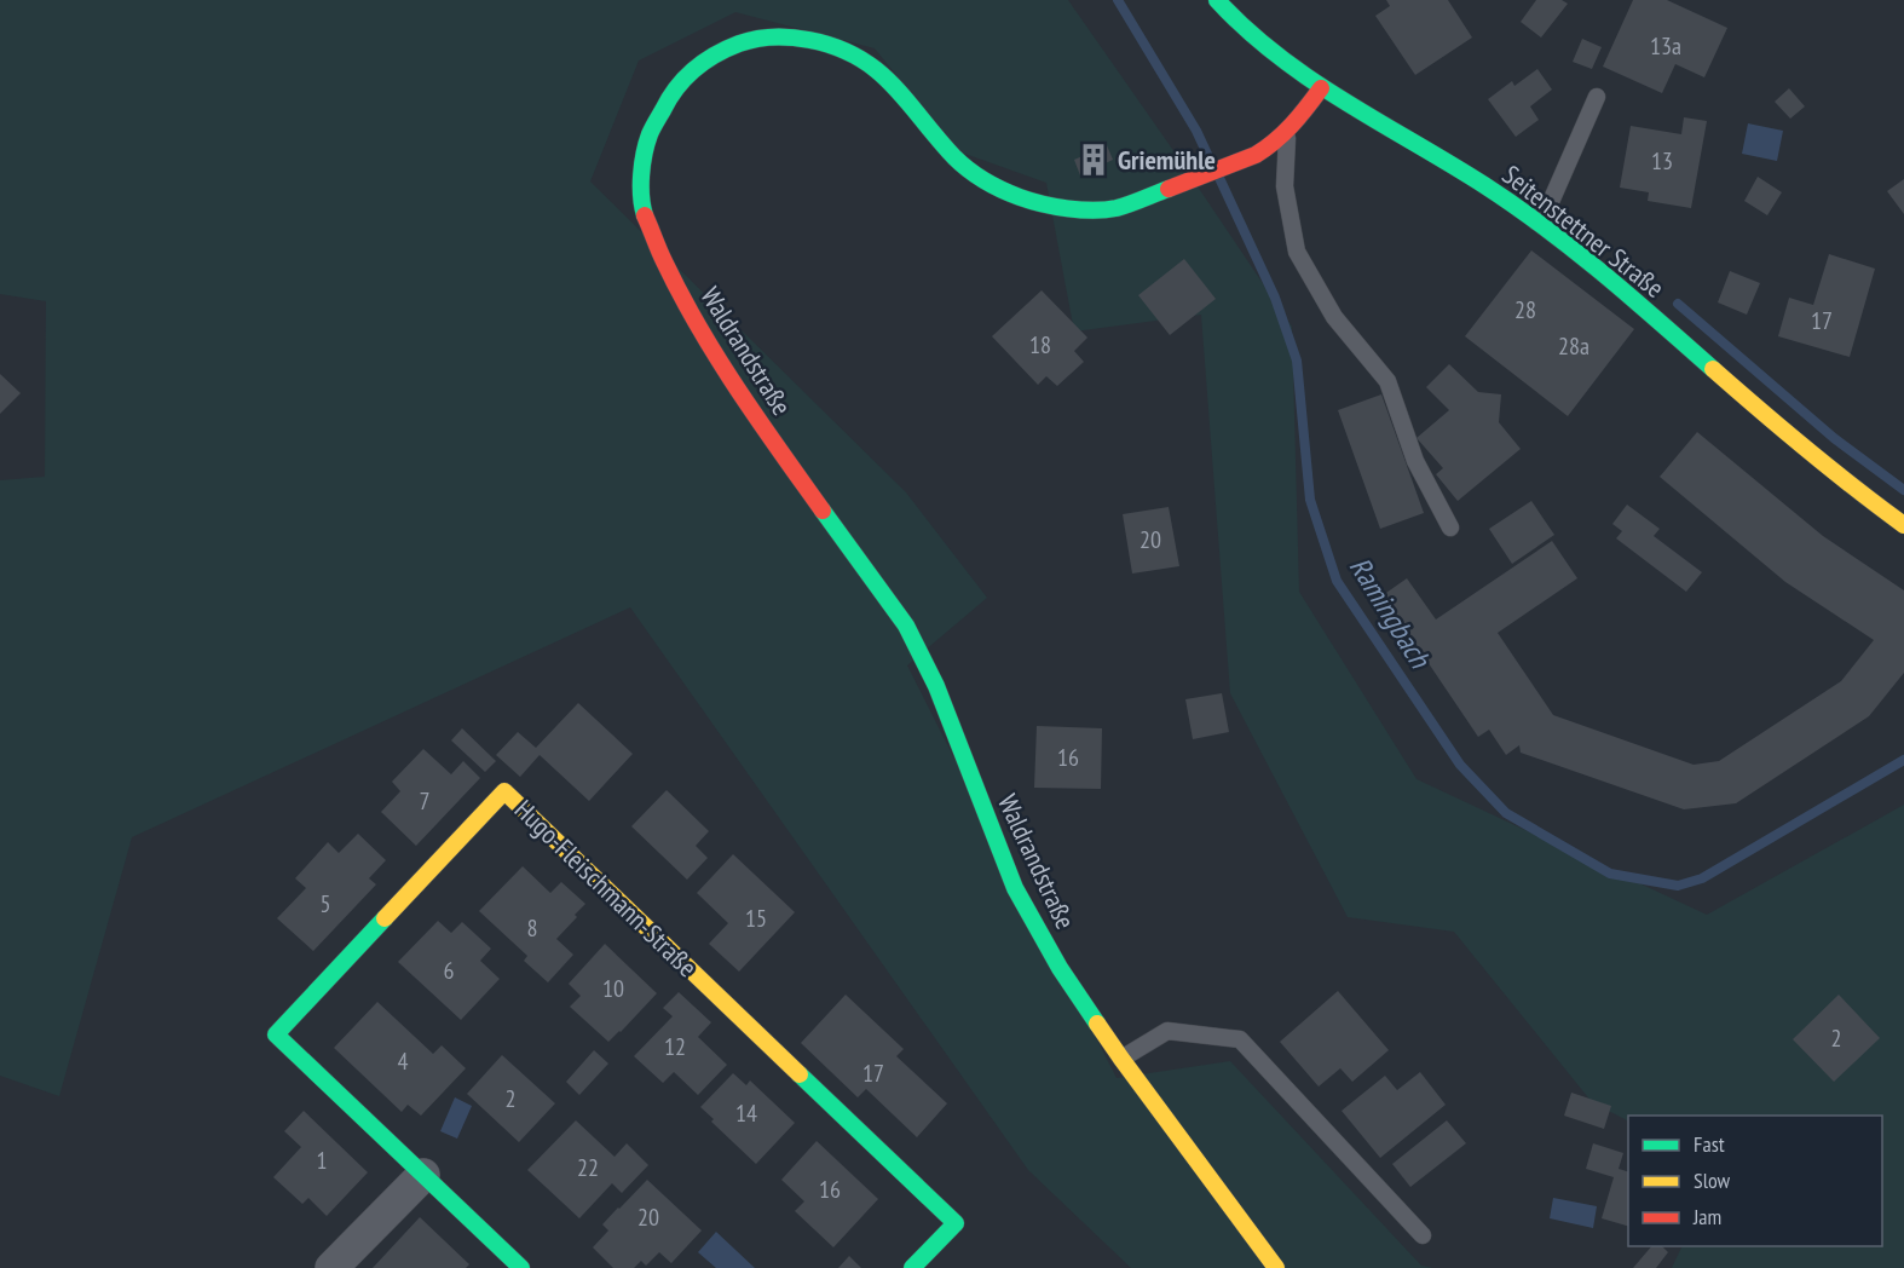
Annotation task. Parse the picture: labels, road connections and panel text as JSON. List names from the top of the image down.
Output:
{
  "streets": {
    "street": ["Seitenstettner Straße", "Waldrandstraße", "Hugo-Fleischmann-Straße"]
  },
  "crossings": [
    ["Seitenstettner Straße", "Waldrandstraße"]
  ],
  "water": ["Ramingbach"],
  "places": {
    "building": ["Griemühle"]
  },
  "house_numbers": [
    "13a",
    "13",
    "28",
    "17",
    "18",
    "28a",
    "20",
    "16",
    "7",
    "5",
    "15",
    "8",
    "6",
    "10",
    "2",
    "12",
    "4",
    "17",
    "2",
    "14",
    "1",
    "22",
    "16",
    "20"
  ],
  "legend": ["Fast", "Slow", "Jam"]
}
